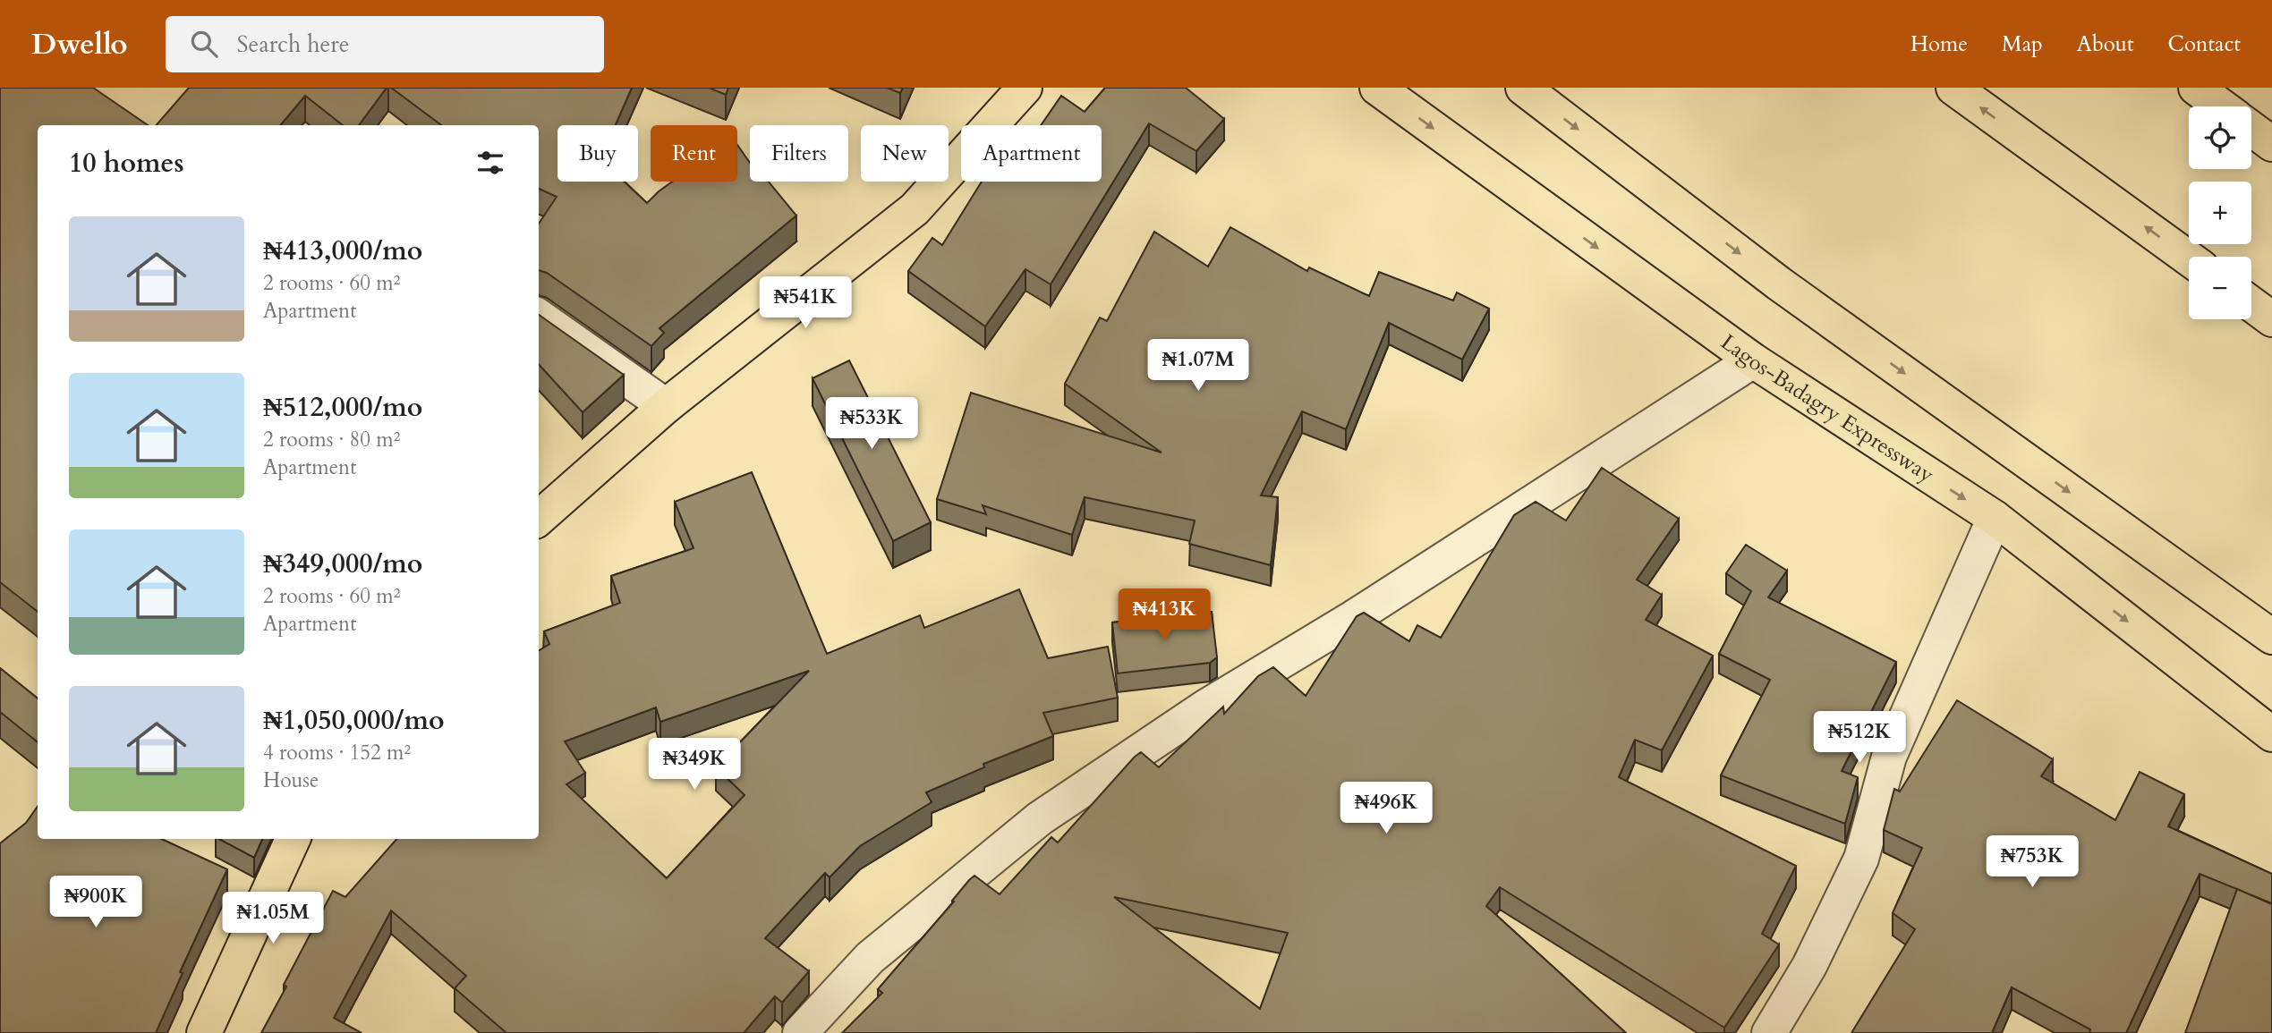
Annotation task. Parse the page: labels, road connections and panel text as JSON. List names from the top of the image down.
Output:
{
  "streets": {
    "main road": ["Lagos-Badagry Expressway"]
  },
  "page": {
    "header": "Dwello",
    "search": "Search here",
    "nav": [
      "Home",
      "Map",
      "About",
      "Contact"
    ],
    "map_buttons": ["+", "−"],
    "chip": [
      "Buy",
      "Rent",
      "Filters",
      "New",
      "Apartment"
    ],
    "heading": "10 homes",
    "list": [
      {
        "name": "₦413,000/mo",
        "note": "2 rooms · 60 m² · Apartment"
      },
      {
        "name": "₦512,000/mo",
        "note": "2 rooms · 80 m² · Apartment"
      },
      {
        "name": "₦349,000/mo",
        "note": "2 rooms · 60 m² · Apartment"
      },
      {
        "name": "₦1,050,000/mo",
        "note": "4 rooms · 152 m² · House"
      }
    ],
    "price": [
      "₦541K",
      "₦1.07M",
      "₦533K",
      "₦413K",
      "₦512K",
      "₦349K",
      "₦496K",
      "₦753K",
      "₦900K",
      "₦1.05M"
    ]
  }
}
